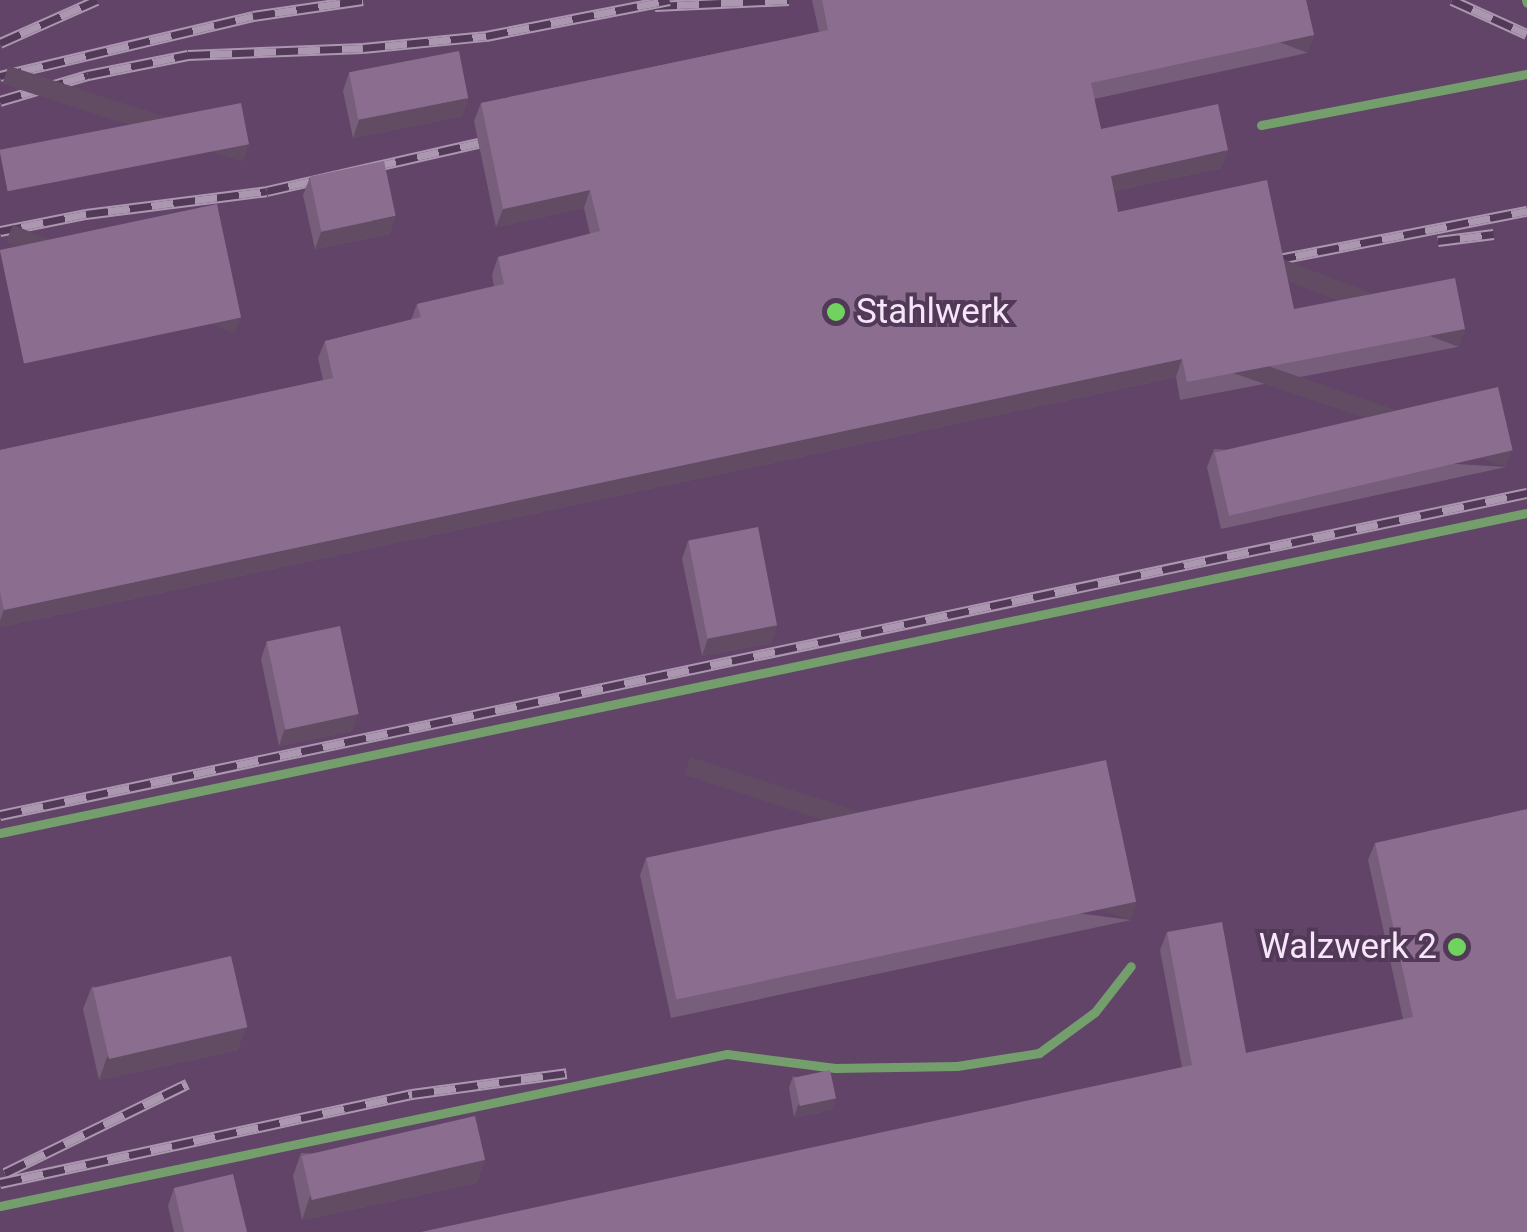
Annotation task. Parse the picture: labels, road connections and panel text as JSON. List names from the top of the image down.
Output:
{
  "places": ["Stahlwerk", "Walzwerk 2"]
}
